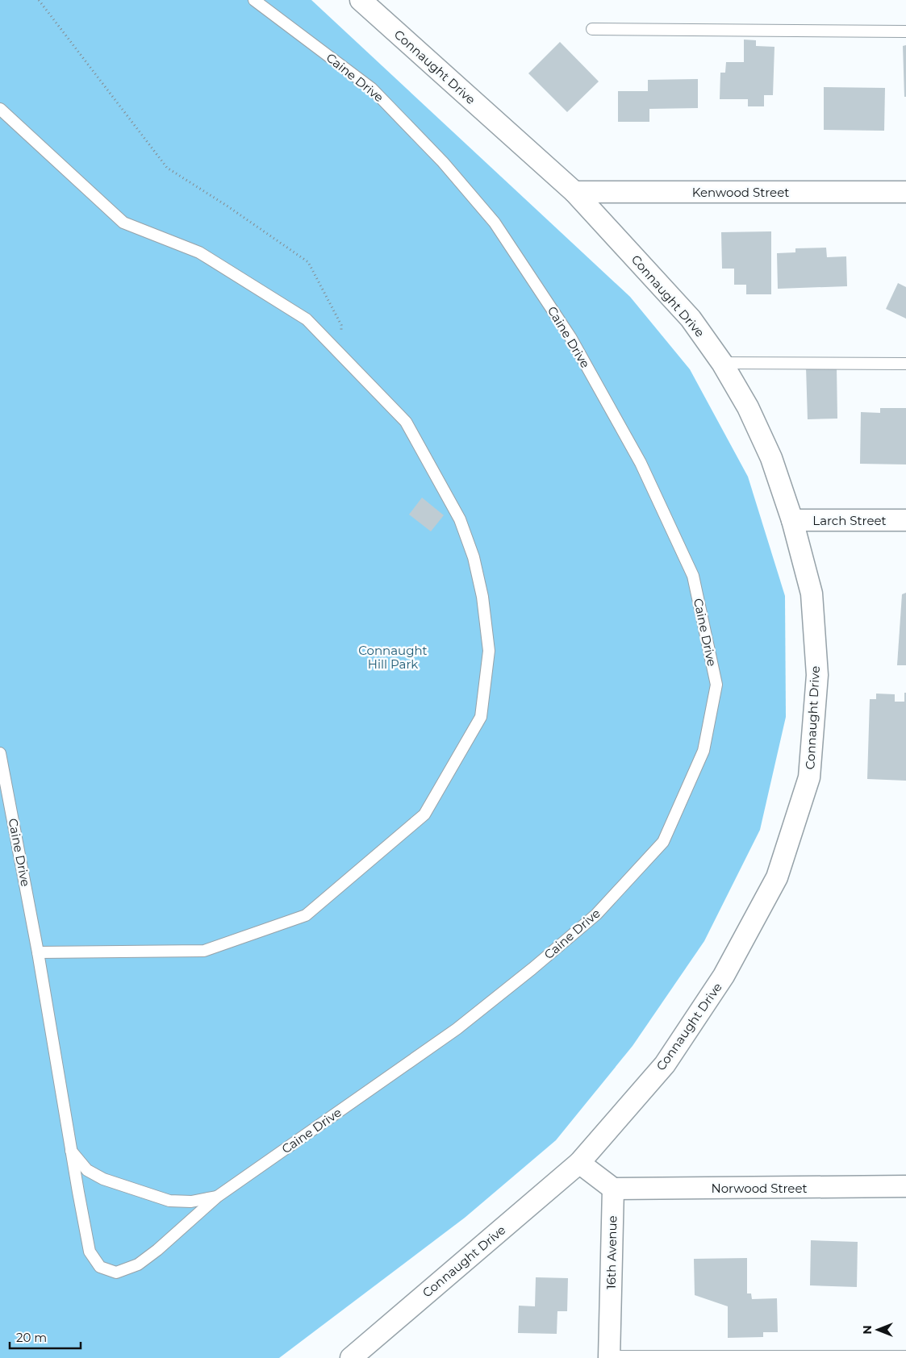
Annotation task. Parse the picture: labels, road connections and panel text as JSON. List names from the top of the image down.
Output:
{
  "streets": {
    "street": [
      "Connaught Drive",
      "Kenwood Street",
      "Larch Street",
      "Norwood Street",
      "16th Avenue"
    ],
    "lane": ["Caine Drive"]
  },
  "crossings": [
    ["Connaught Drive", "Kenwood Street"],
    ["Connaught Drive", "Larch Street"],
    ["Norwood Street", "16th Avenue"]
  ],
  "parks": ["Connaught Hill Park"],
  "scale_bar": "20 m",
  "north": "left"
}
